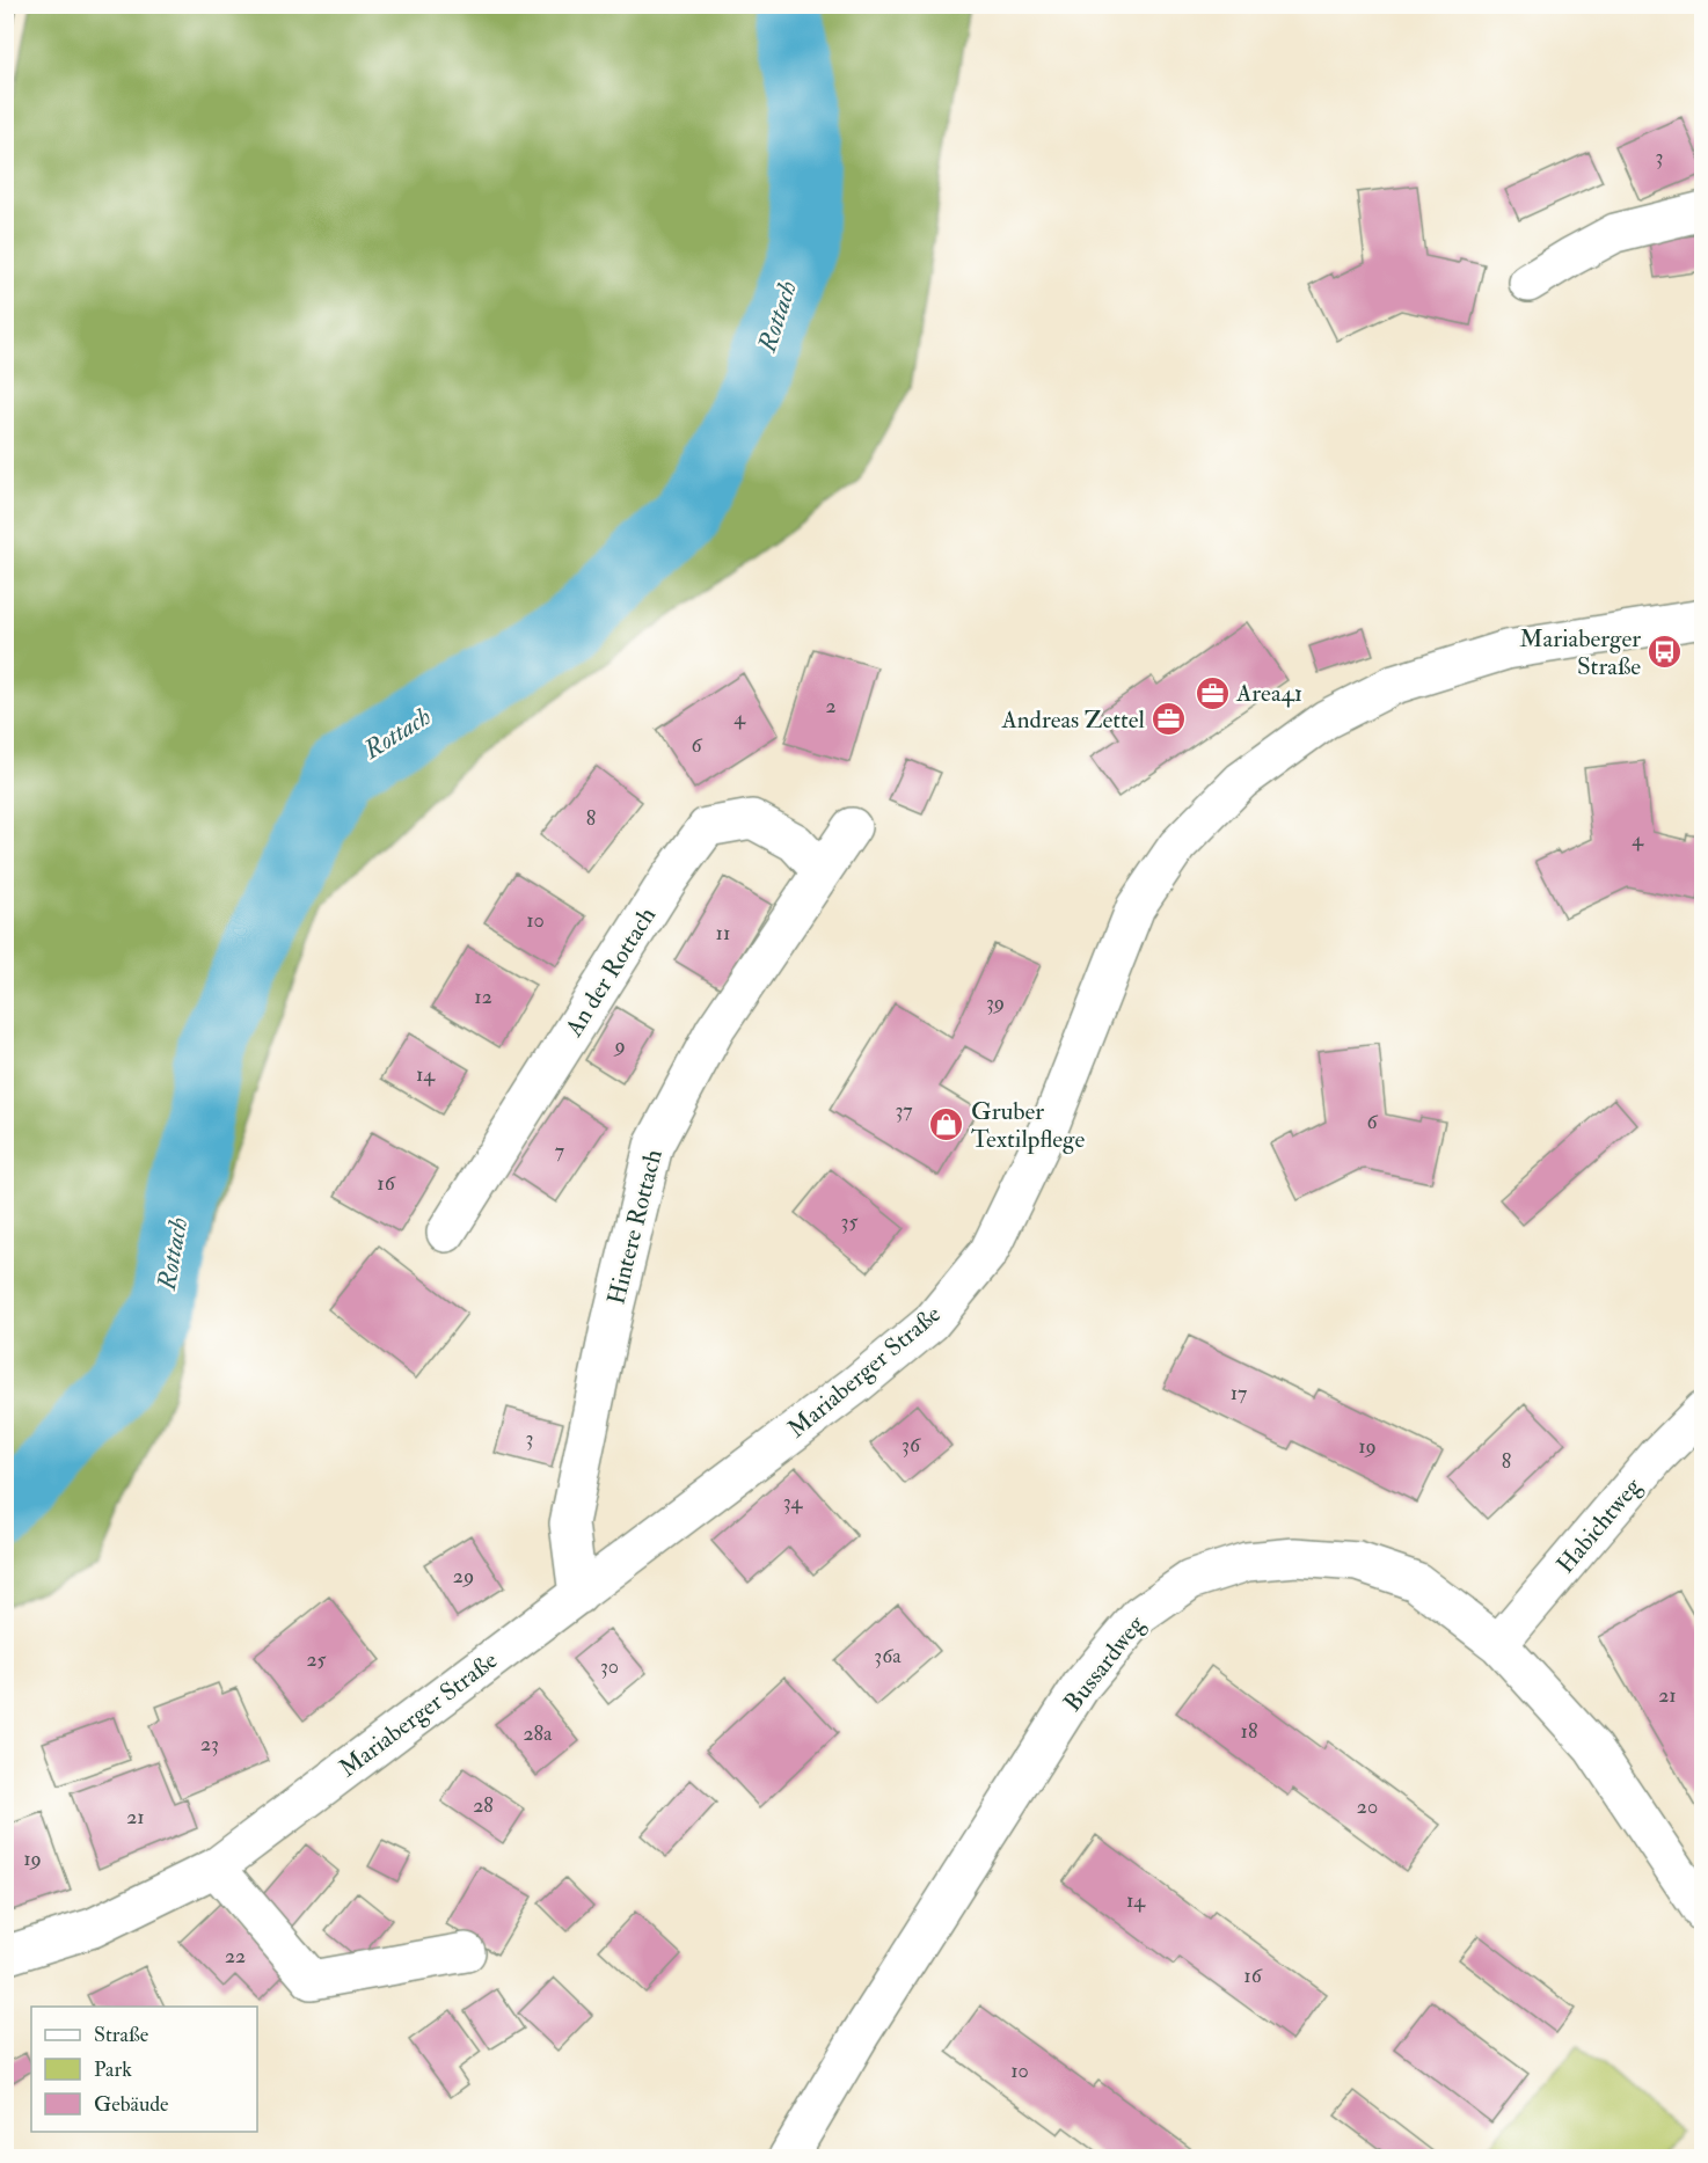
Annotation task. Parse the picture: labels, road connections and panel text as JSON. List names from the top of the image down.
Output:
{
  "streets": {
    "street": [
      "An der Rottach",
      "Hintere Rottach",
      "Mariaberger Straße",
      "Habichtweg",
      "Bussardweg"
    ]
  },
  "crossings": [
    ["An der Rottach", "Hintere Rottach"],
    ["Hintere Rottach", "Mariaberger Straße"],
    ["Habichtweg", "Bussardweg"]
  ],
  "water": ["Rottach"],
  "places": {
    "bus stop": ["Mariaberger Straße"],
    "office": ["Area41", "Andreas Zettel"],
    "shop": ["Gruber Textilpflege"]
  },
  "house_numbers": [
    "3",
    "2",
    "4",
    "6",
    "8",
    "4",
    "10",
    "11",
    "12",
    "39",
    "9",
    "14",
    "37",
    "6",
    "7",
    "16",
    "35",
    "17",
    "3",
    "36",
    "19",
    "8",
    "34",
    "29",
    "36a",
    "25",
    "30",
    "21",
    "18",
    "28a",
    "23",
    "28",
    "20",
    "21",
    "19",
    "14",
    "22",
    "16",
    "10"
  ],
  "legend": ["Straße", "Park", "Gebäude"]
}
